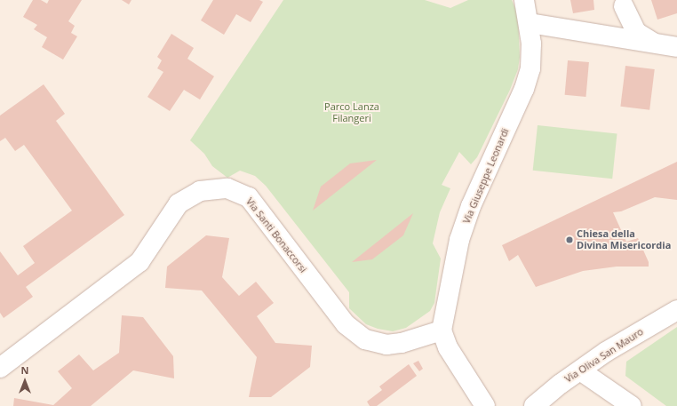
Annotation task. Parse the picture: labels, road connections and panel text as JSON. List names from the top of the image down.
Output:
{
  "streets": {
    "street": ["Via Giuseppe Leonardi", "Via Santi Bonaccorsi", "Via Oliva San Mauro"]
  },
  "crossings": [
    ["Via Giuseppe Leonardi", "Via Santi Bonaccorsi"]
  ],
  "parks": ["Parco Lanza Filangeri"],
  "places": ["Chiesa della Divina Misericordia"],
  "north": "top"
}
